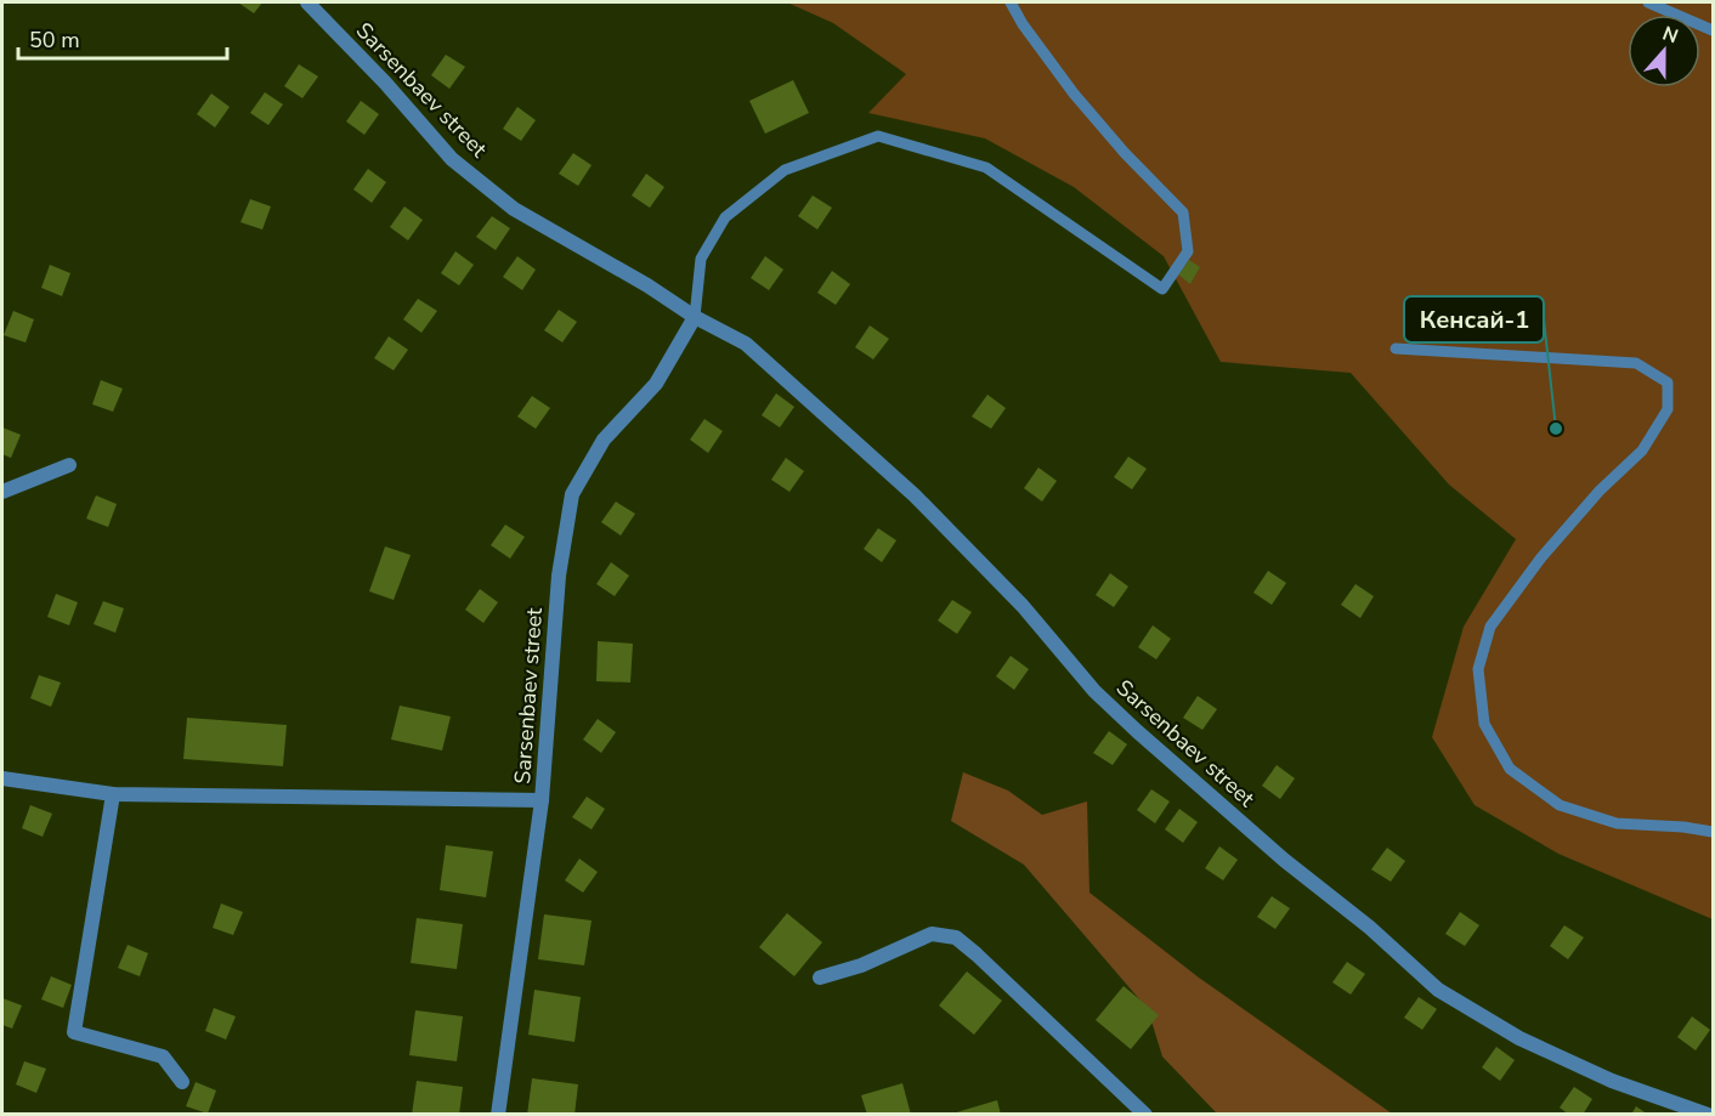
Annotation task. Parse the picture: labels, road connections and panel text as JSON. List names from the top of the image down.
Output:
{
  "streets": {
    "street": ["Sarsenbaev street"]
  },
  "places": ["Кенсай-1"],
  "scale_bar": "50 m",
  "north": "top"
}
